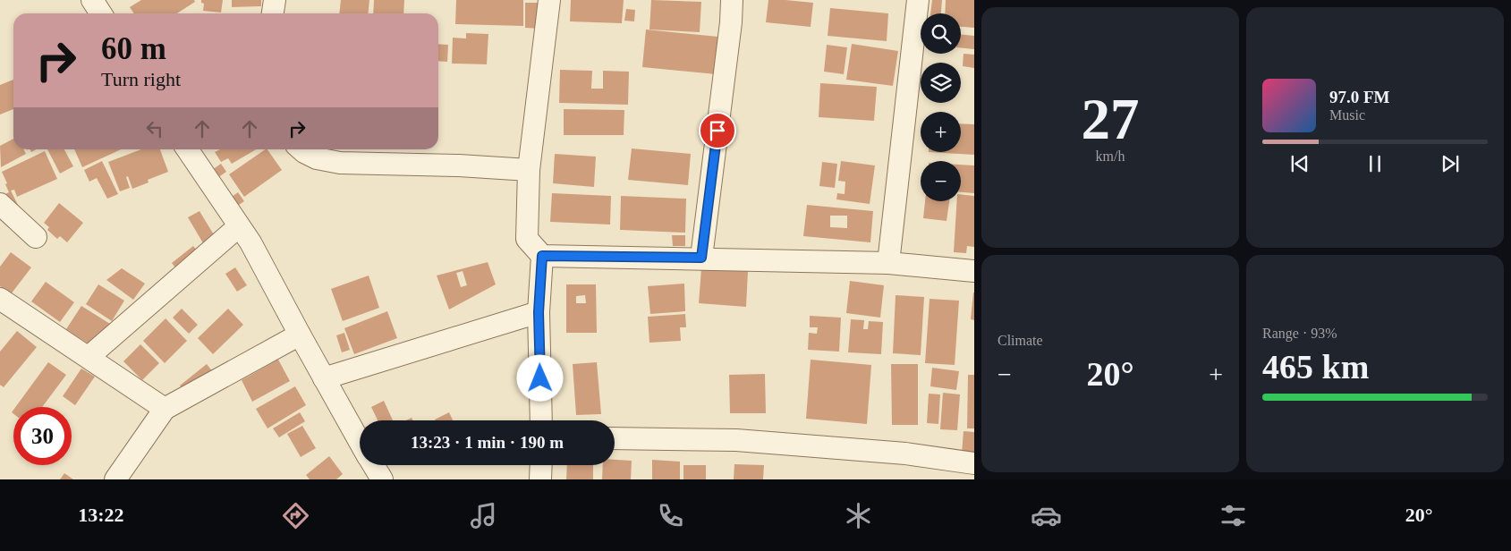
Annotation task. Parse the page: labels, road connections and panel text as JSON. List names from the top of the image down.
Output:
{
  "page": {
    "tile": [
      ["27", "km/h"],
      "Climate",
      ["Range · 93%", "465 km"]
    ],
    "map_buttons": ["+", "−"],
    "turn": ["60 m", "Turn right"],
    "song": ["97.0 FM", "Music"],
    "heat": ["−", "20°", "+"],
    "limit": "30",
    "trip": "13:23 · 1 min · 190 m",
    "tabs": ["13:22", "20°"]
  }
}
